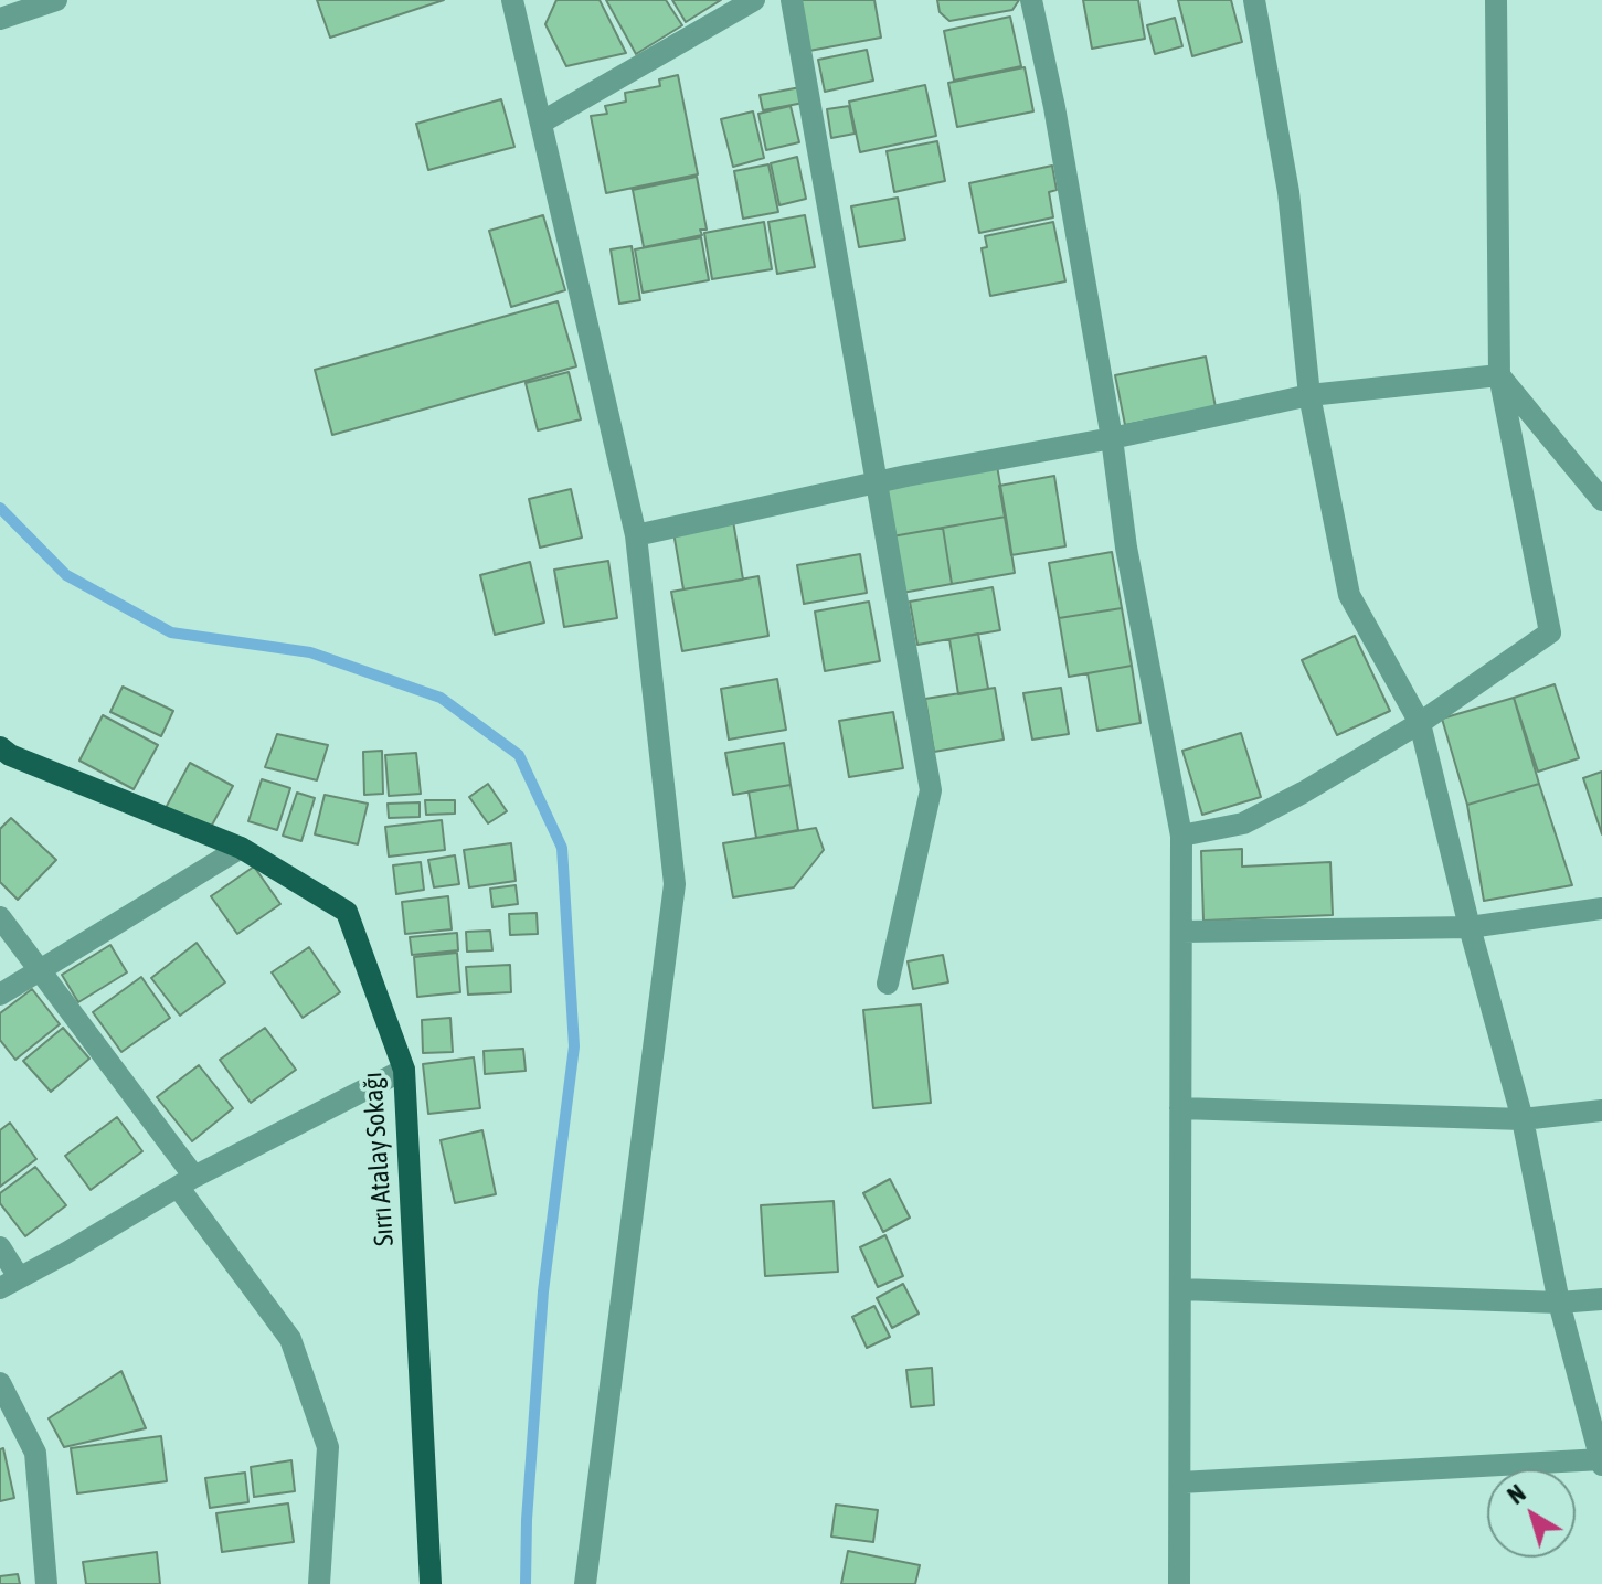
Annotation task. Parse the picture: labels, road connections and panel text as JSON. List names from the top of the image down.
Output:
{
  "streets": {
    "main road": ["Sırrı Atalay Sokağı"]
  },
  "north": "top left"
}
